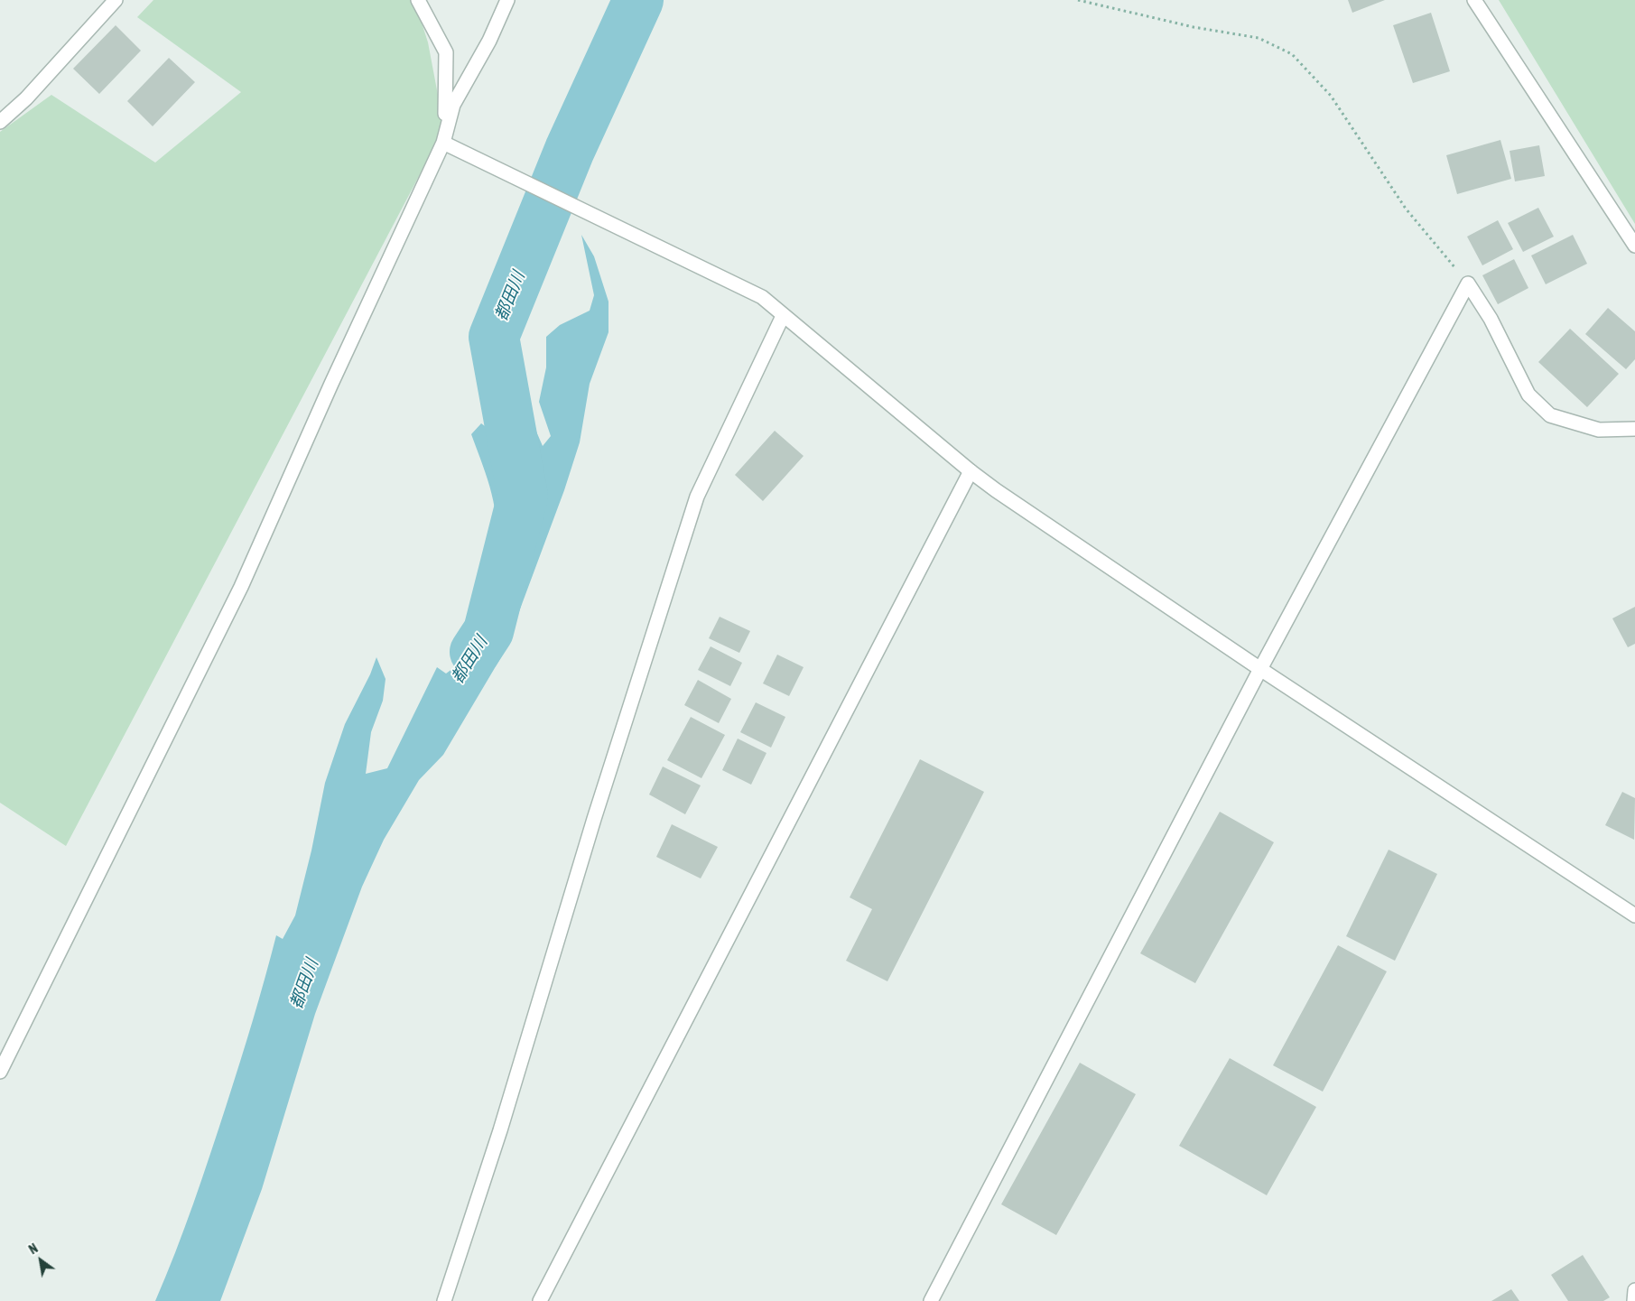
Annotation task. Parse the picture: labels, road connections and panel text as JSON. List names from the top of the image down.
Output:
{
  "water": ["都田川"],
  "north": "top left"
}
